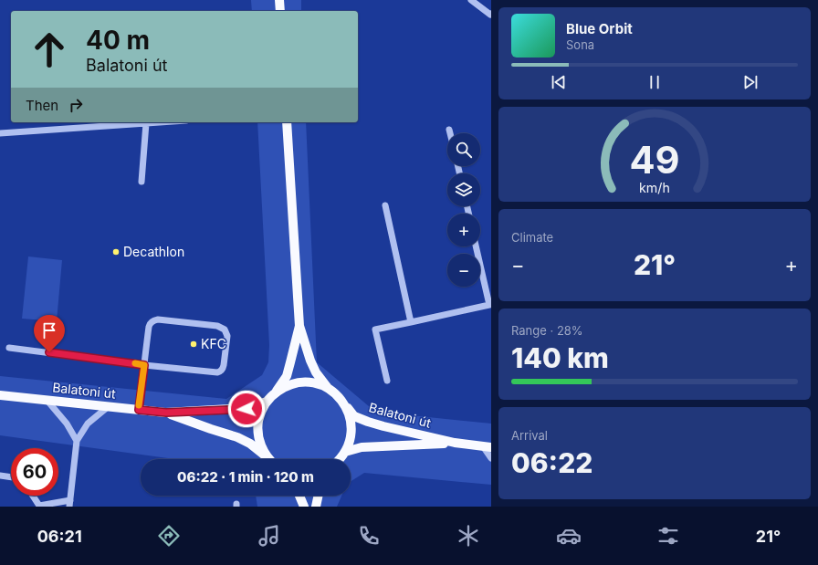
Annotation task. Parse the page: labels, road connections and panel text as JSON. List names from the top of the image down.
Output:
{
  "streets": {
    "main road": ["Balatoni út"]
  },
  "places": ["Decathlon", "KFC"],
  "page": {
    "turn": ["40 m", "Balatoni út"],
    "song": ["Blue Orbit", "Sona"],
    "then": "Then",
    "map_buttons": ["+", "−"],
    "tile": [
      "Climate",
      ["Range · 28%", "140 km"],
      ["Arrival", "06:22"]
    ],
    "heat": ["−", "21°", "+"],
    "limit": "60",
    "trip": "06:22 · 1 min · 120 m",
    "tabs": ["06:21", "21°"],
    "gauge": ["49", "km/h"]
  }
}
